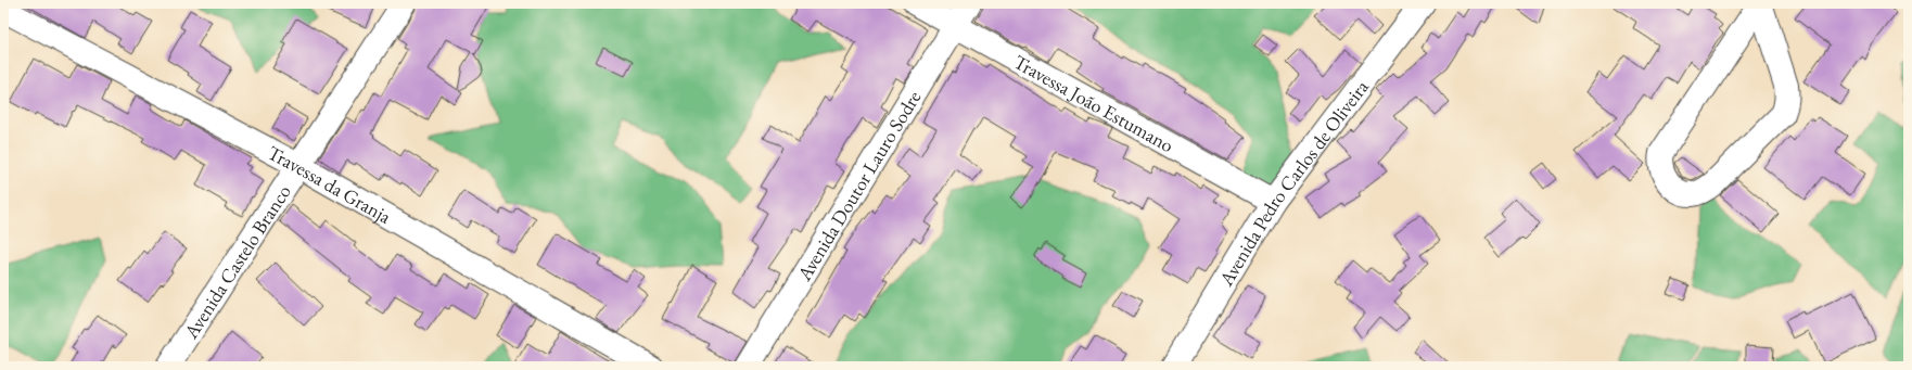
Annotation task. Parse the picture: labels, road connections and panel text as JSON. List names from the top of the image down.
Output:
{
  "streets": {
    "street": [
      "Travessa João Estumano",
      "Avenida Pedro Carlos de Oliveira",
      "Travessa da Granja",
      "Avenida Doutor Lauro Sodre",
      "Avenida Castelo Branco"
    ]
  },
  "crossings": [
    ["Travessa João Estumano", "Avenida Pedro Carlos de Oliveira"],
    ["Travessa João Estumano", "Avenida Doutor Lauro Sodre"],
    ["Travessa da Granja", "Avenida Castelo Branco"]
  ]
}
